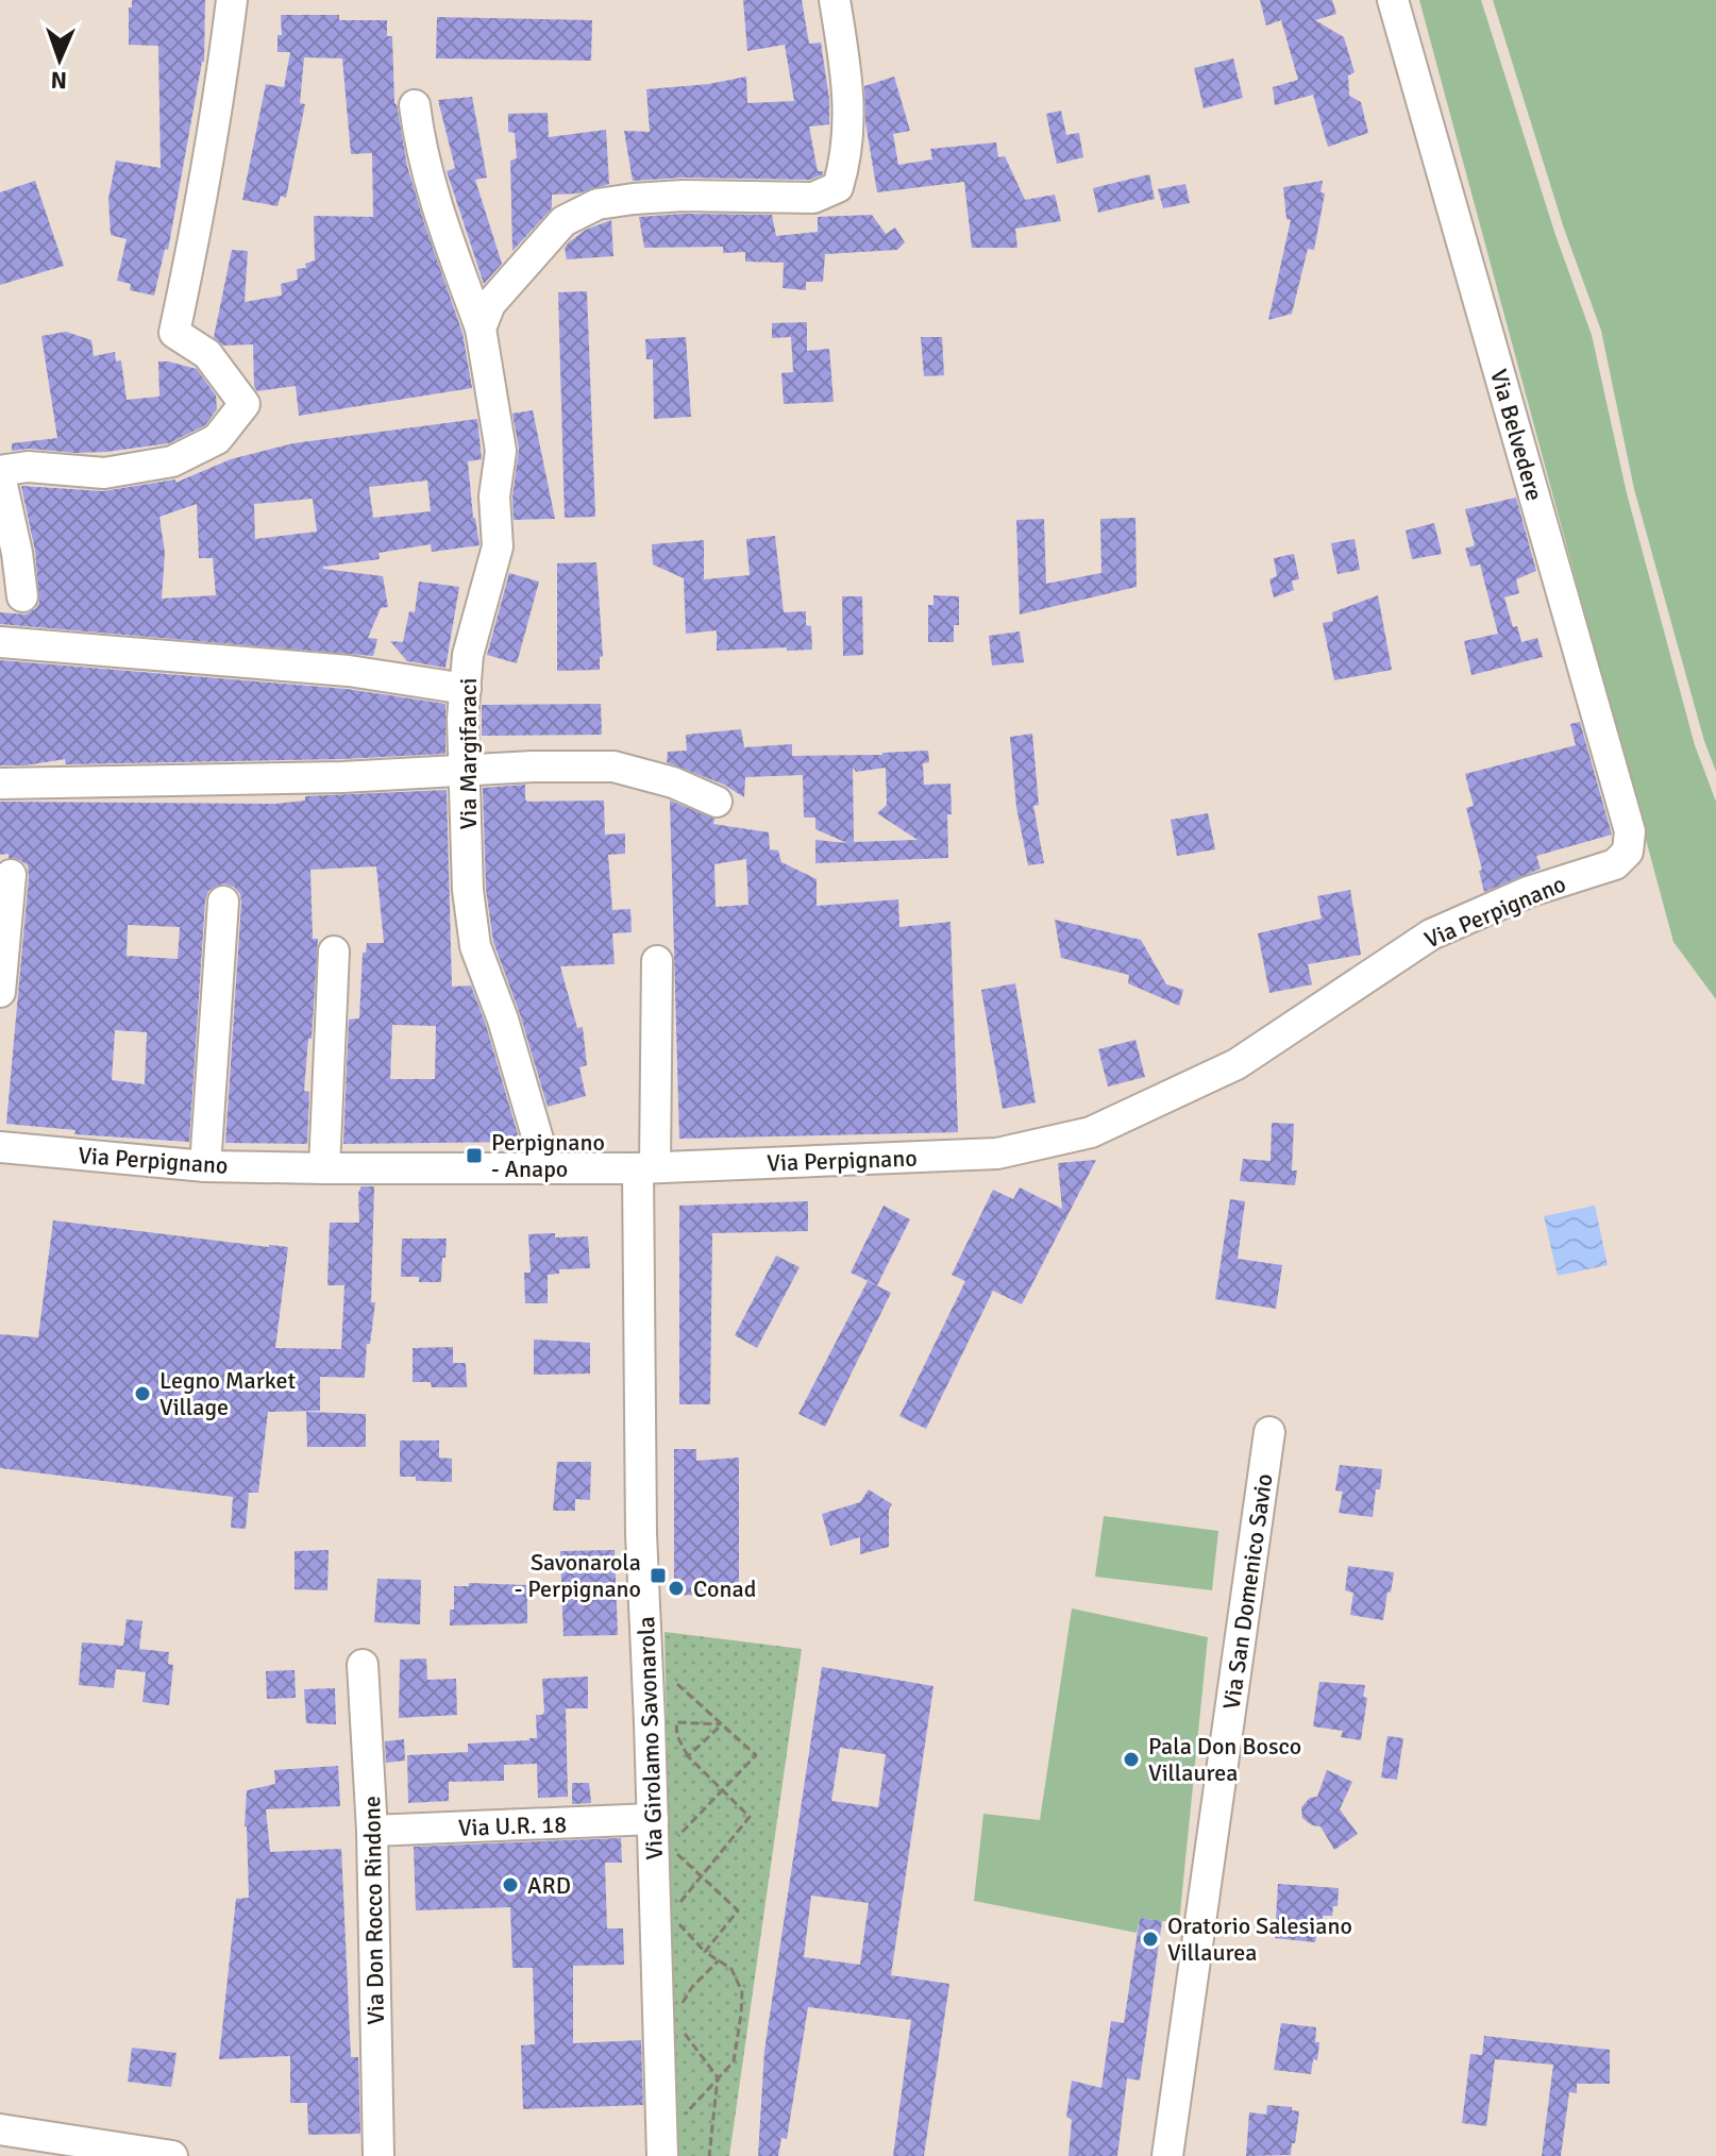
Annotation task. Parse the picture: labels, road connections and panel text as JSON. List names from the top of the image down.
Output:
{
  "streets": {
    "street": [
      "Via Belvedere",
      "Via Margifaraci",
      "Via Perpignano",
      "Via San Domenico Savio",
      "Via Girolamo Savonarola",
      "Via U.R. 18",
      "Via Don Rocco Rindone"
    ]
  },
  "crossings": [
    ["Via Belvedere", "Via Perpignano"],
    ["Via Margifaraci", "Via Perpignano"],
    ["Via Perpignano", "Via Girolamo Savonarola"],
    ["Via Girolamo Savonarola", "Via U.R. 18"],
    ["Via U.R. 18", "Via Don Rocco Rindone"]
  ],
  "places": {
    "transit": ["Perpignano - Anapo", "Savonarola - Perpignano"],
    "other": [
      "Legno Market Village",
      "Conad",
      "Pala Don Bosco Villaurea",
      "ARD",
      "Oratorio Salesiano Villaurea"
    ]
  },
  "north": "bottom"
}
